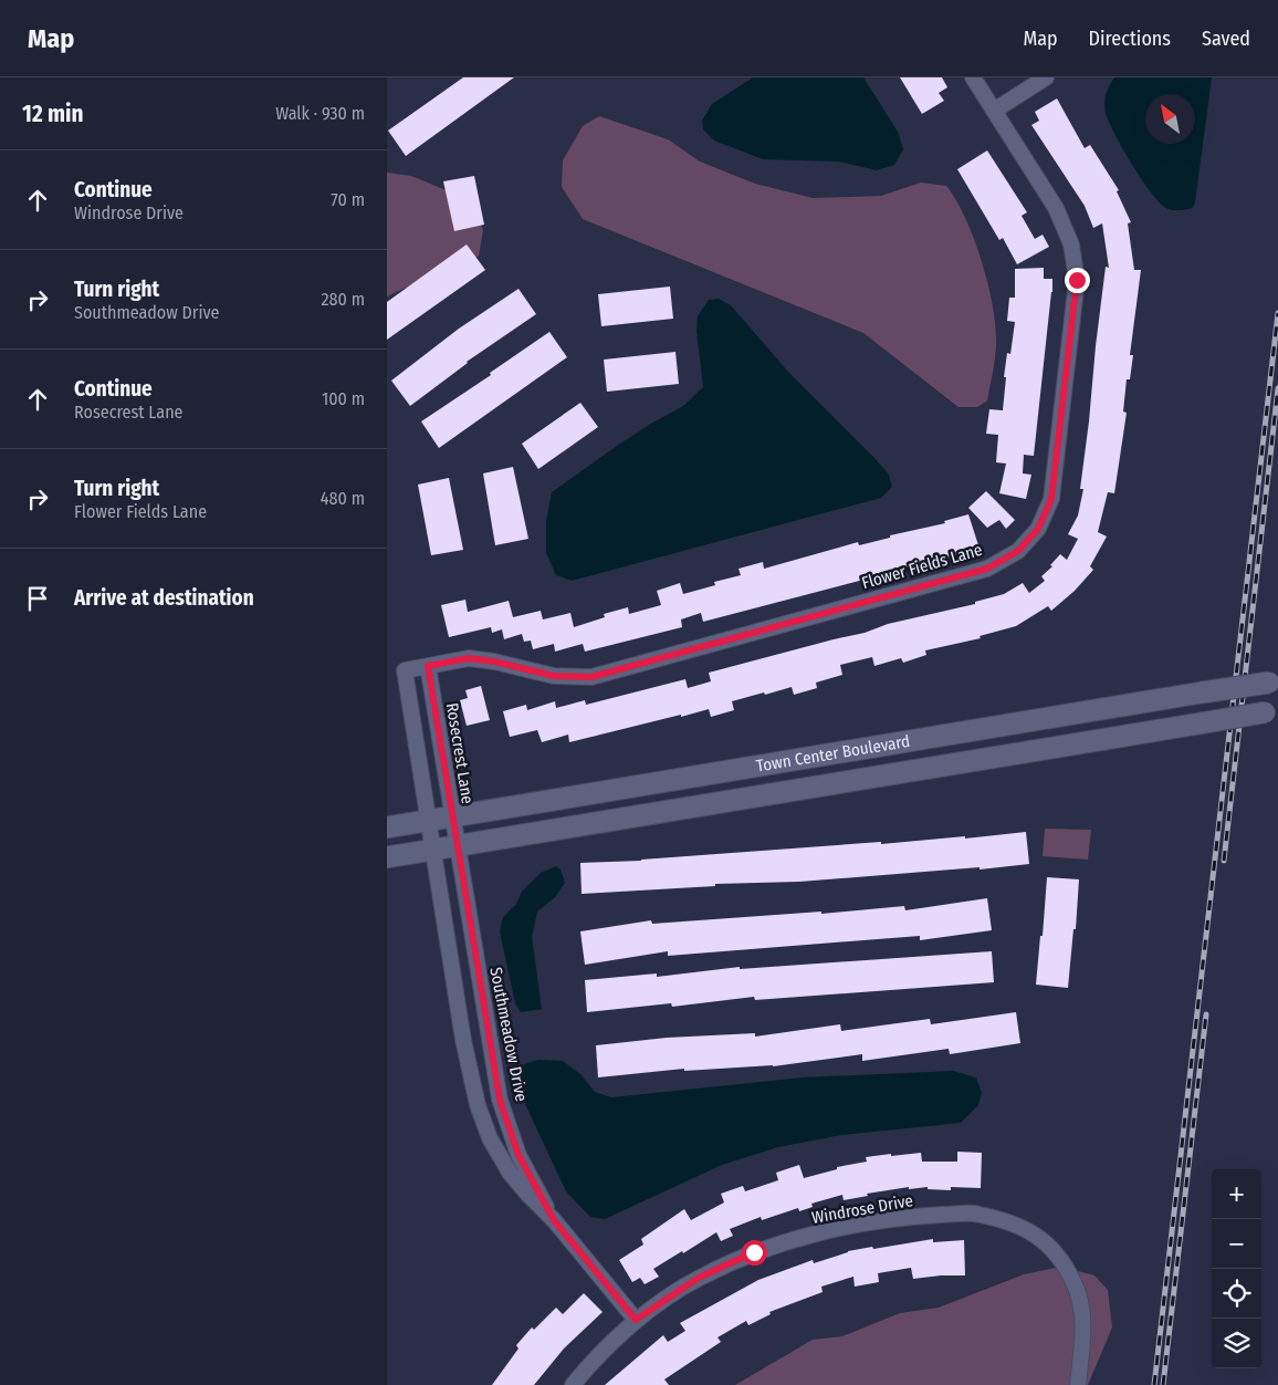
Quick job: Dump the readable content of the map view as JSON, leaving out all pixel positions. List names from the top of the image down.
{
  "streets": {
    "main road": ["Town Center Boulevard"],
    "street": [
      "Flower Fields Lane",
      "Rosecrest Lane",
      "Southmeadow Drive",
      "Windrose Drive"
    ]
  },
  "crossings": [
    ["Flower Fields Lane", "Rosecrest Lane"],
    ["Flower Fields Lane", "Town Center Boulevard"],
    ["Flower Fields Lane", "Southmeadow Drive"],
    ["Rosecrest Lane", "Town Center Boulevard"],
    ["Rosecrest Lane", "Southmeadow Drive"],
    ["Town Center Boulevard", "Southmeadow Drive"],
    ["Southmeadow Drive", "Windrose Drive"]
  ],
  "north": "top left",
  "page": {
    "header": "Map",
    "nav": ["Map", "Directions", "Saved"],
    "heading": ["12 min", "Walk · 930 m"],
    "list": [
      ["Continue", "Windrose Drive", "70 m"],
      ["Turn right", "Southmeadow Drive", "280 m"],
      ["Continue", "Rosecrest Lane", "100 m"],
      ["Turn right", "Flower Fields Lane", "480 m"],
      "Arrive at destination"
    ],
    "map_buttons": ["+", "−"]
  }
}
